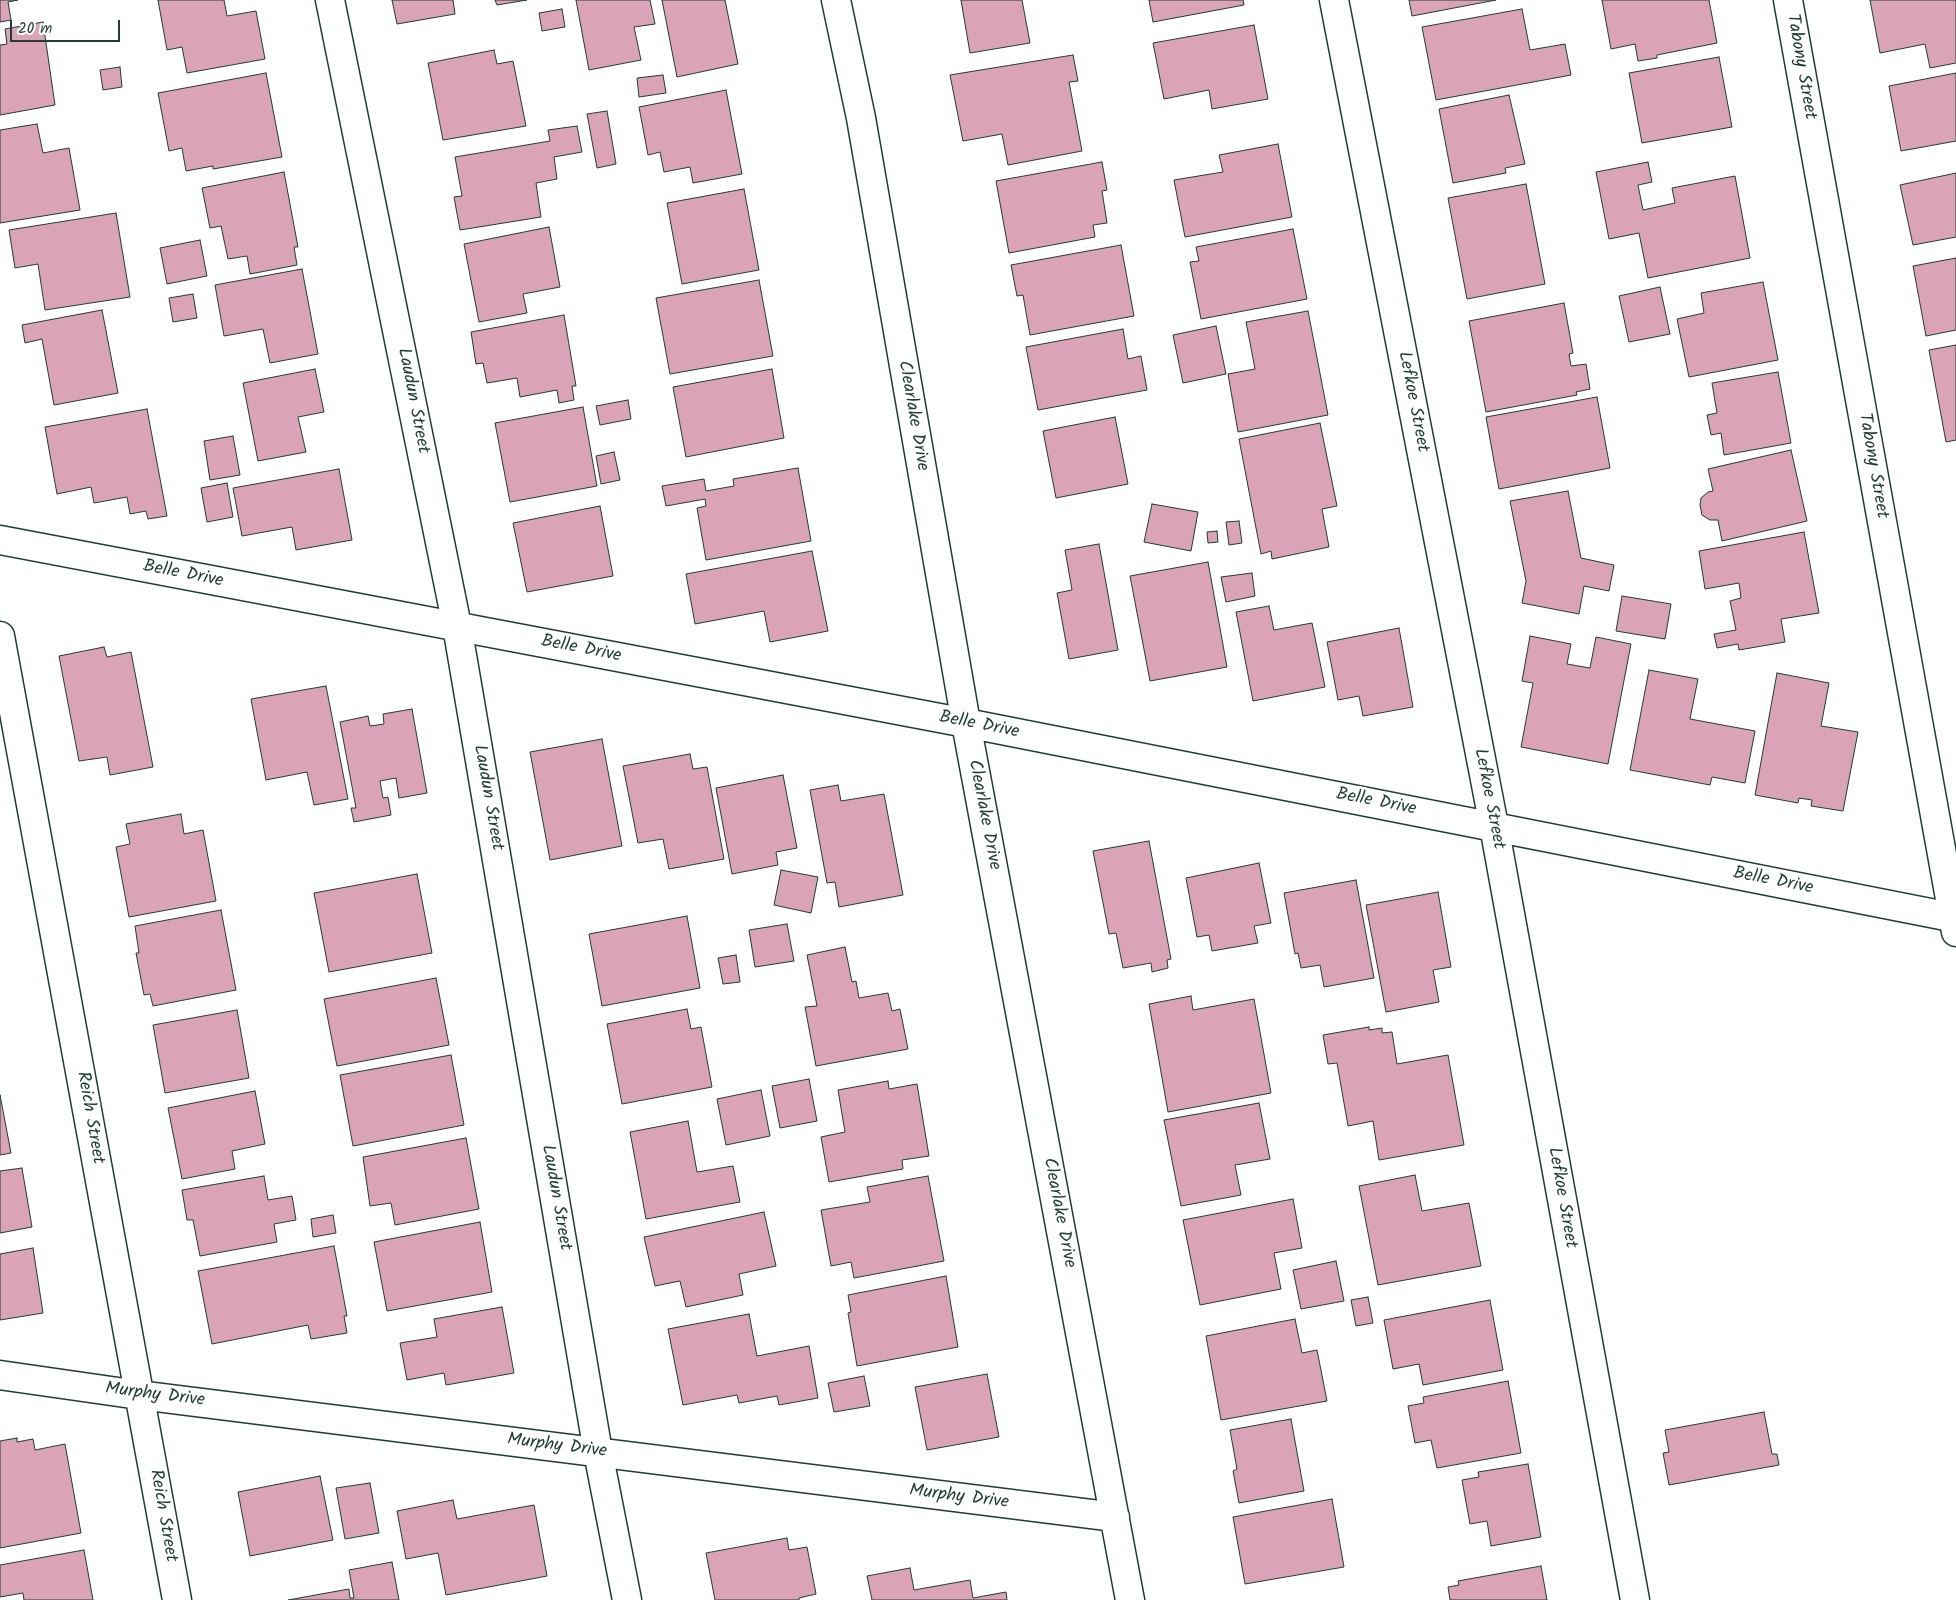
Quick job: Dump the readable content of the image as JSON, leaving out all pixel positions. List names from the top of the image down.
{
  "streets": {
    "street": [
      "Tabony Street",
      "Laudun Street",
      "Lefkoe Street",
      "Clearlake Drive",
      "Belle Drive",
      "Reich Street",
      "Murphy Drive"
    ]
  },
  "crossings": [
    ["Tabony Street", "Belle Drive"],
    ["Laudun Street", "Belle Drive"],
    ["Laudun Street", "Murphy Drive"],
    ["Lefkoe Street", "Belle Drive"],
    ["Clearlake Drive", "Belle Drive"],
    ["Clearlake Drive", "Murphy Drive"],
    ["Reich Street", "Murphy Drive"]
  ],
  "scale_bar": "20 m"
}
